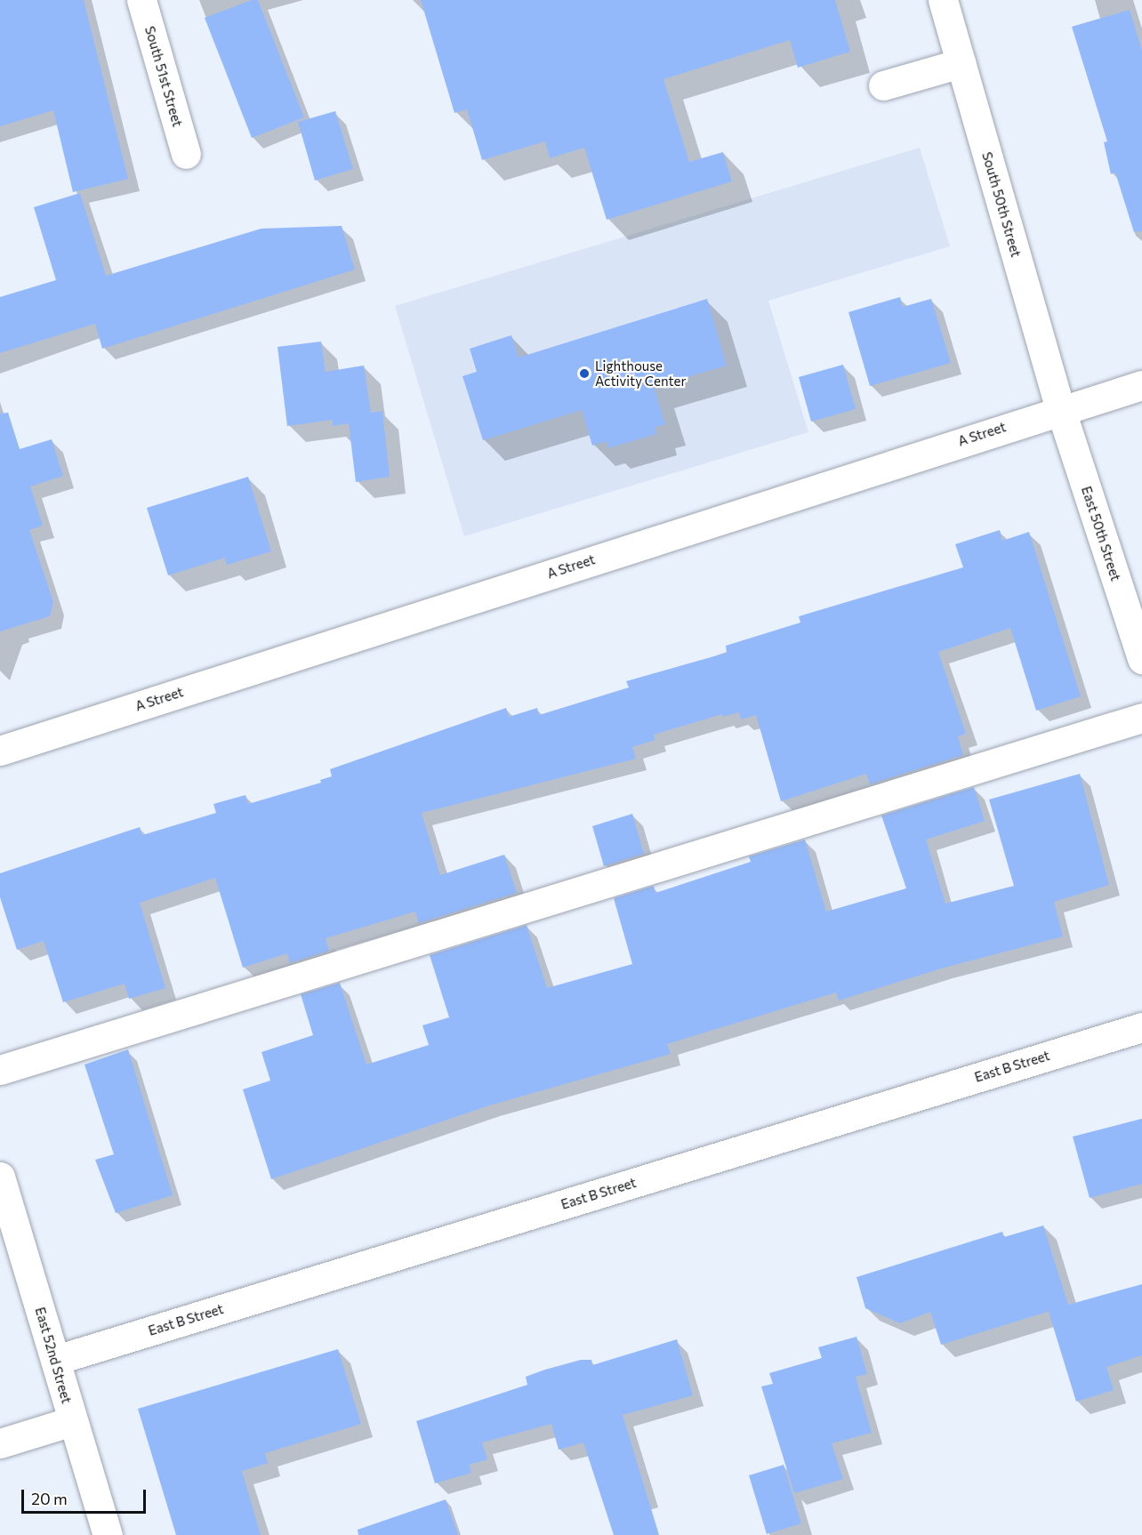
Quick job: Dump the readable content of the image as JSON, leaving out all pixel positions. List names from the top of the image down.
{
  "streets": {
    "street": [
      "South 51st Street",
      "South 50th Street",
      "A Street",
      "East 50th Street",
      "East B Street",
      "East 52nd Street"
    ]
  },
  "crossings": [
    ["South 50th Street", "A Street"],
    ["South 50th Street", "East 50th Street"],
    ["A Street", "East 50th Street"],
    ["East B Street", "East 52nd Street"]
  ],
  "places": ["Lighthouse Activity Center"],
  "scale_bar": "20 m"
}
